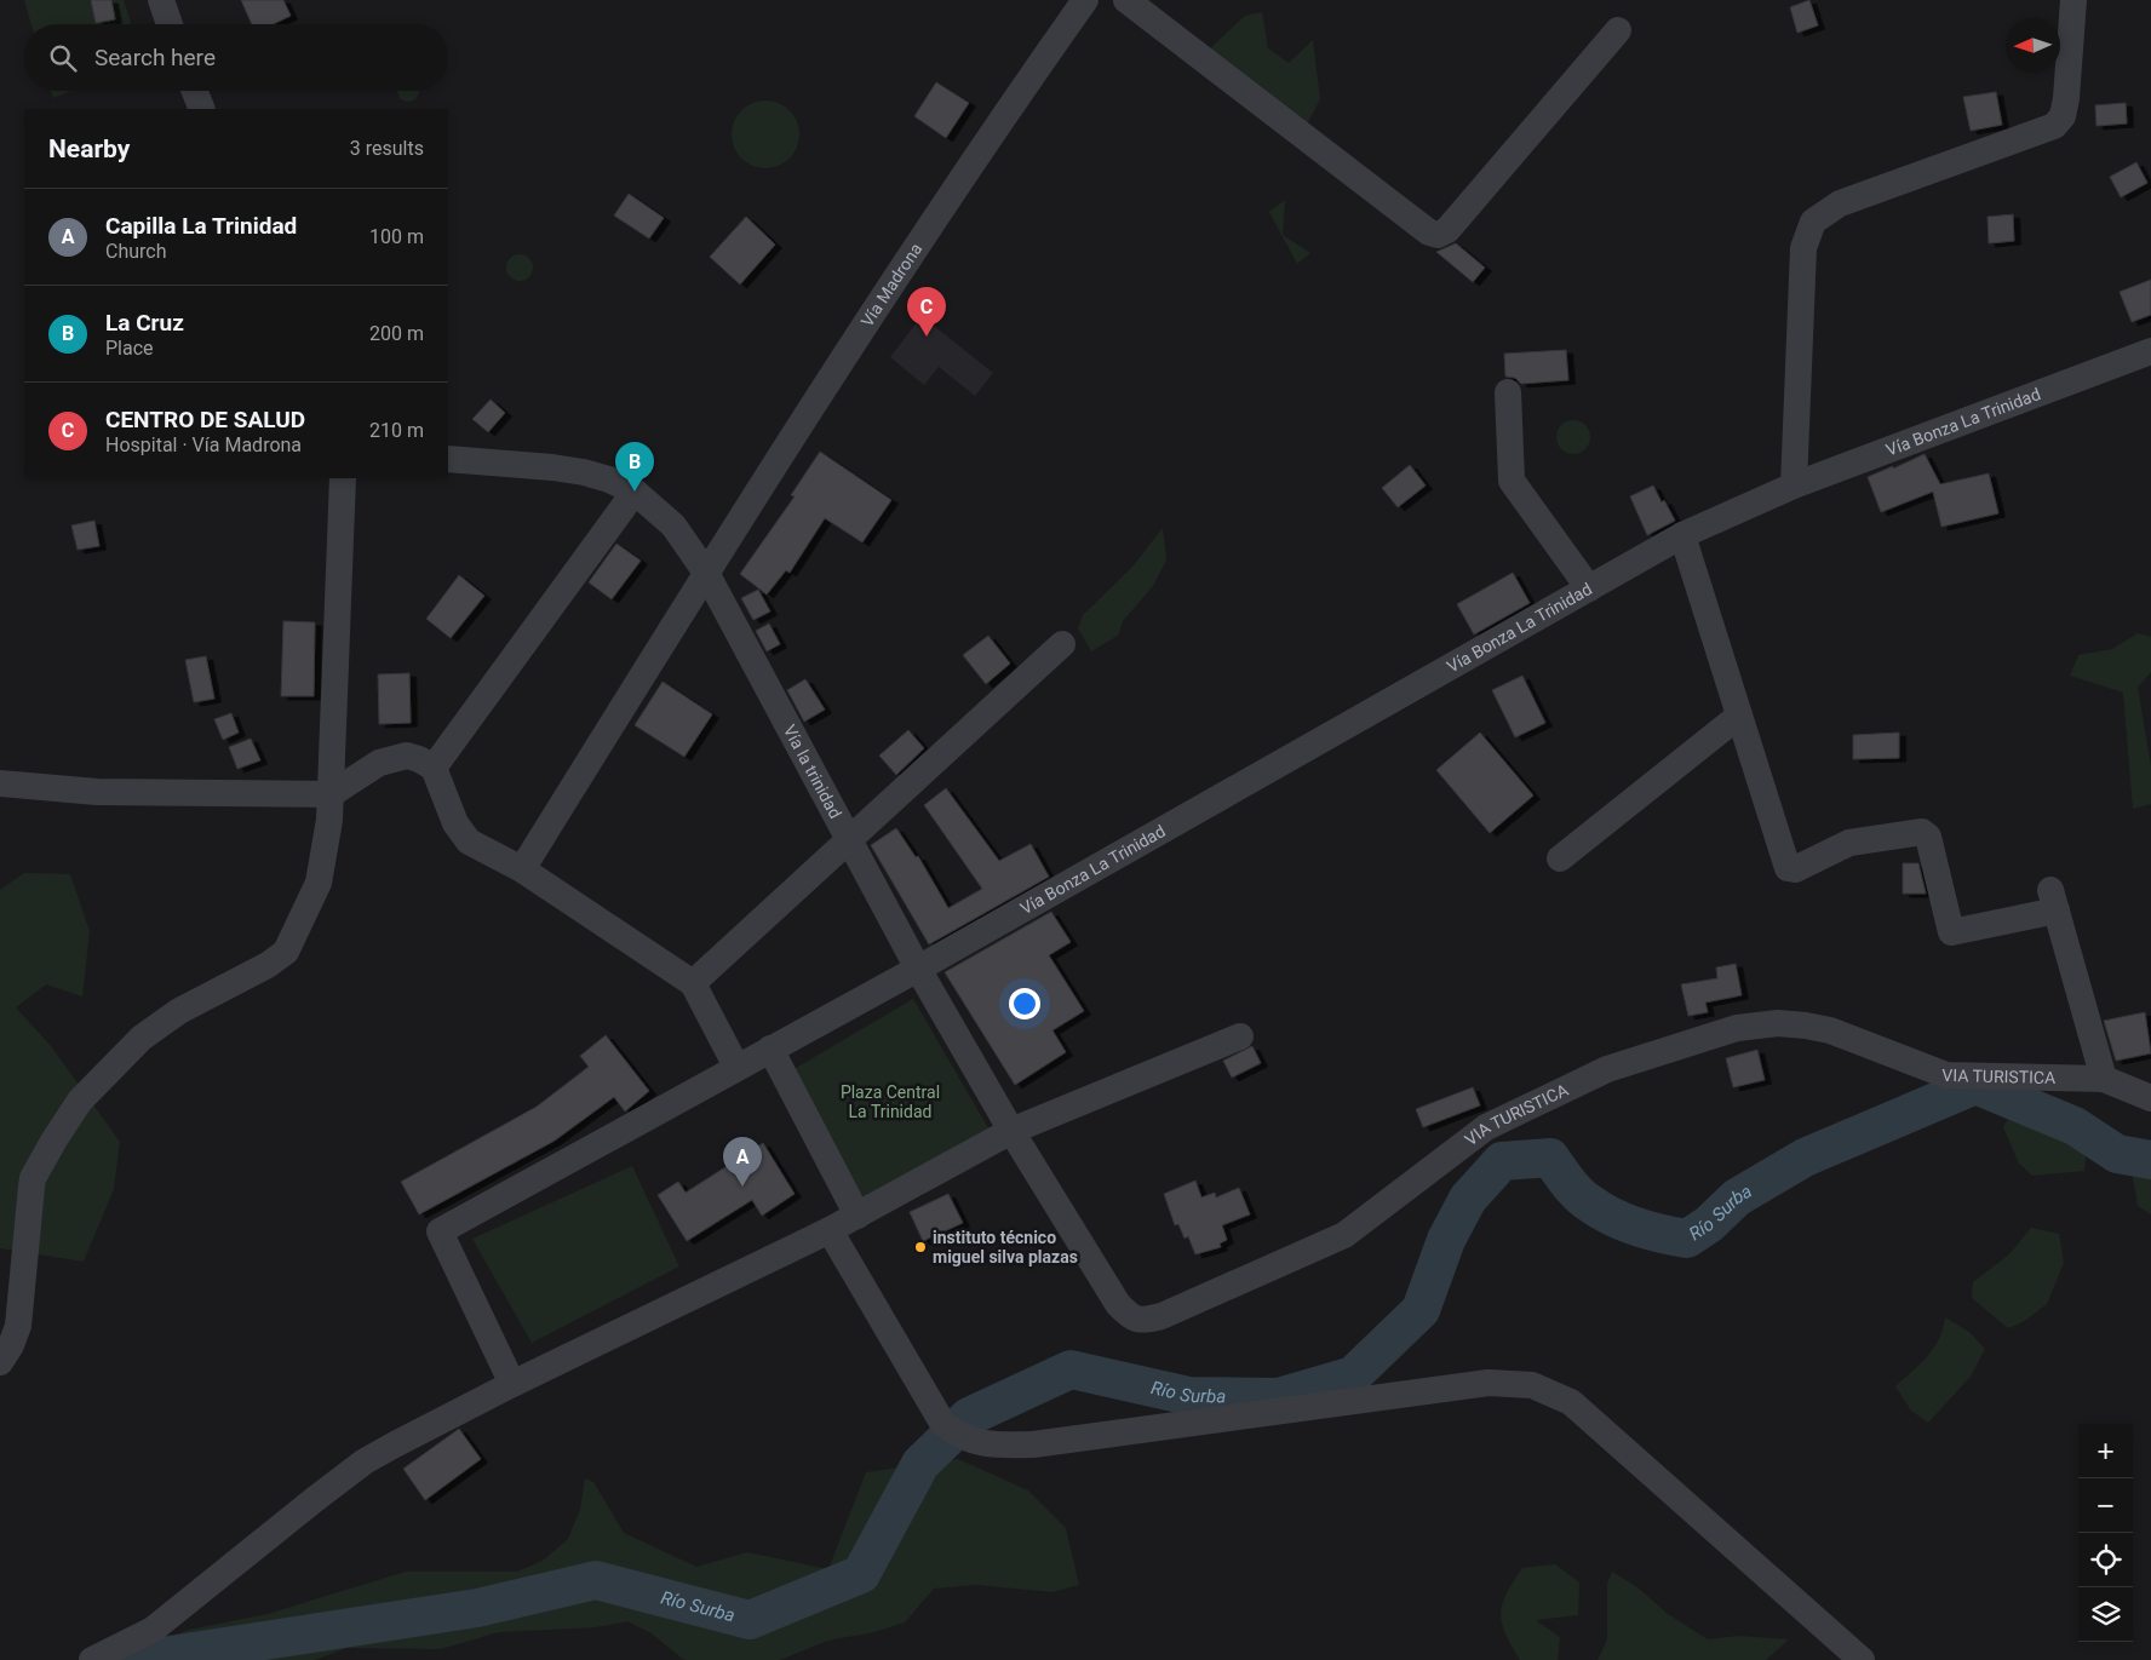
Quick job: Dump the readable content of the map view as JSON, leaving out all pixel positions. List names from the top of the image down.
{
  "streets": {
    "street": [
      "Vía Madrona",
      "Vía Bonza La Trinidad",
      "Vía la trinidad",
      "VIA TURISTICA"
    ]
  },
  "crossings": [
    ["Vía Madrona", "Vía la trinidad"],
    ["Vía Bonza La Trinidad", "Vía la trinidad"],
    ["Vía Bonza La Trinidad", "VIA TURISTICA"],
    ["Vía la trinidad", "VIA TURISTICA"]
  ],
  "water": ["Río Surba"],
  "parks": ["Plaza Central La Trinidad"],
  "places": ["instituto técnico miguel silva plazas"],
  "north": "left",
  "page": {
    "search": "Search here",
    "heading": ["Nearby", "3 results"],
    "list": [
      {
        "mark": "A",
        "name": "Capilla La Trinidad",
        "note": "Church",
        "value": "100 m"
      },
      {
        "mark": "B",
        "name": "La Cruz",
        "note": "Place",
        "value": "200 m"
      },
      {
        "mark": "C",
        "name": "CENTRO DE SALUD",
        "note": "Hospital · Vía Madrona",
        "value": "210 m"
      }
    ],
    "pins": ["C", "B", "A"],
    "map_buttons": ["+", "−"]
  }
}
